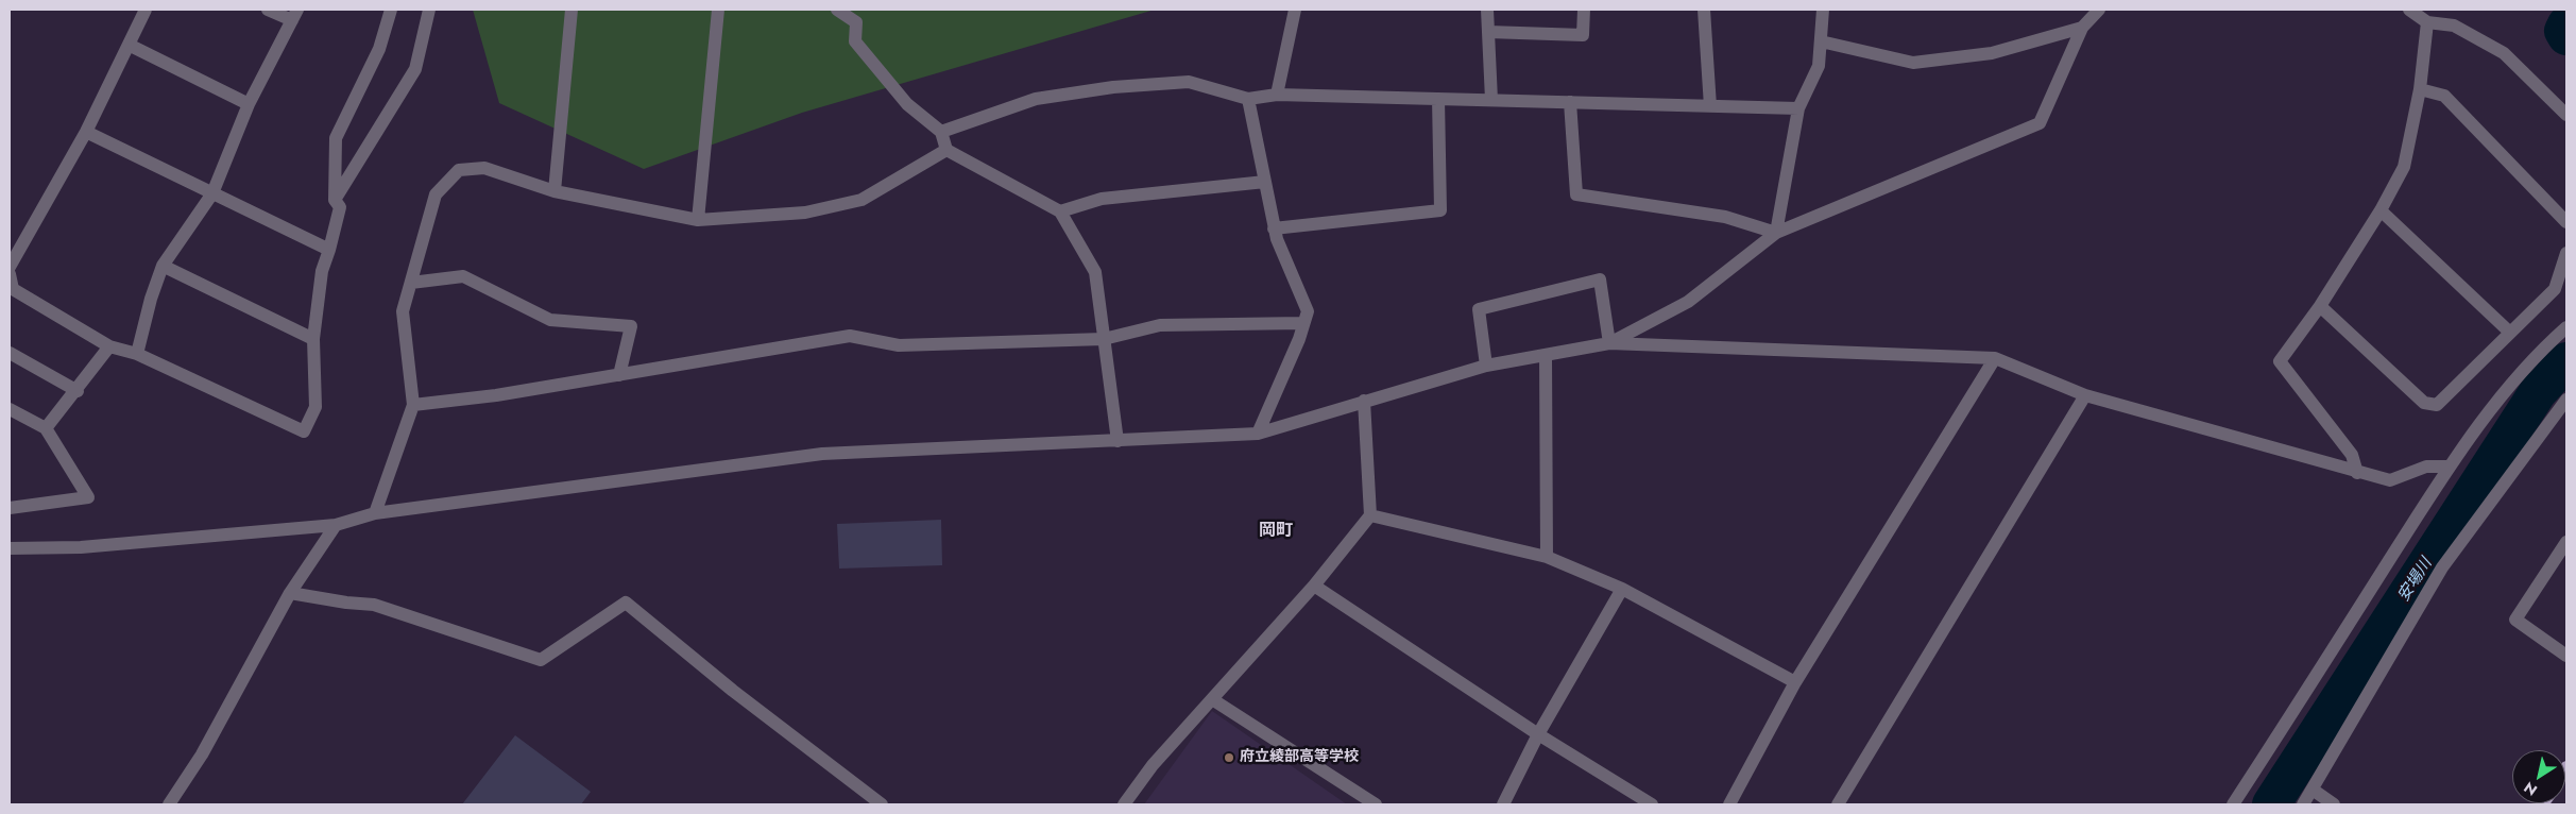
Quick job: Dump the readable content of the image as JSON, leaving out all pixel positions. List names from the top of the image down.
{
  "districts": ["岡町"],
  "water": ["安場川"],
  "places": ["府立綾部高等学校"],
  "north": "bottom left"
}
